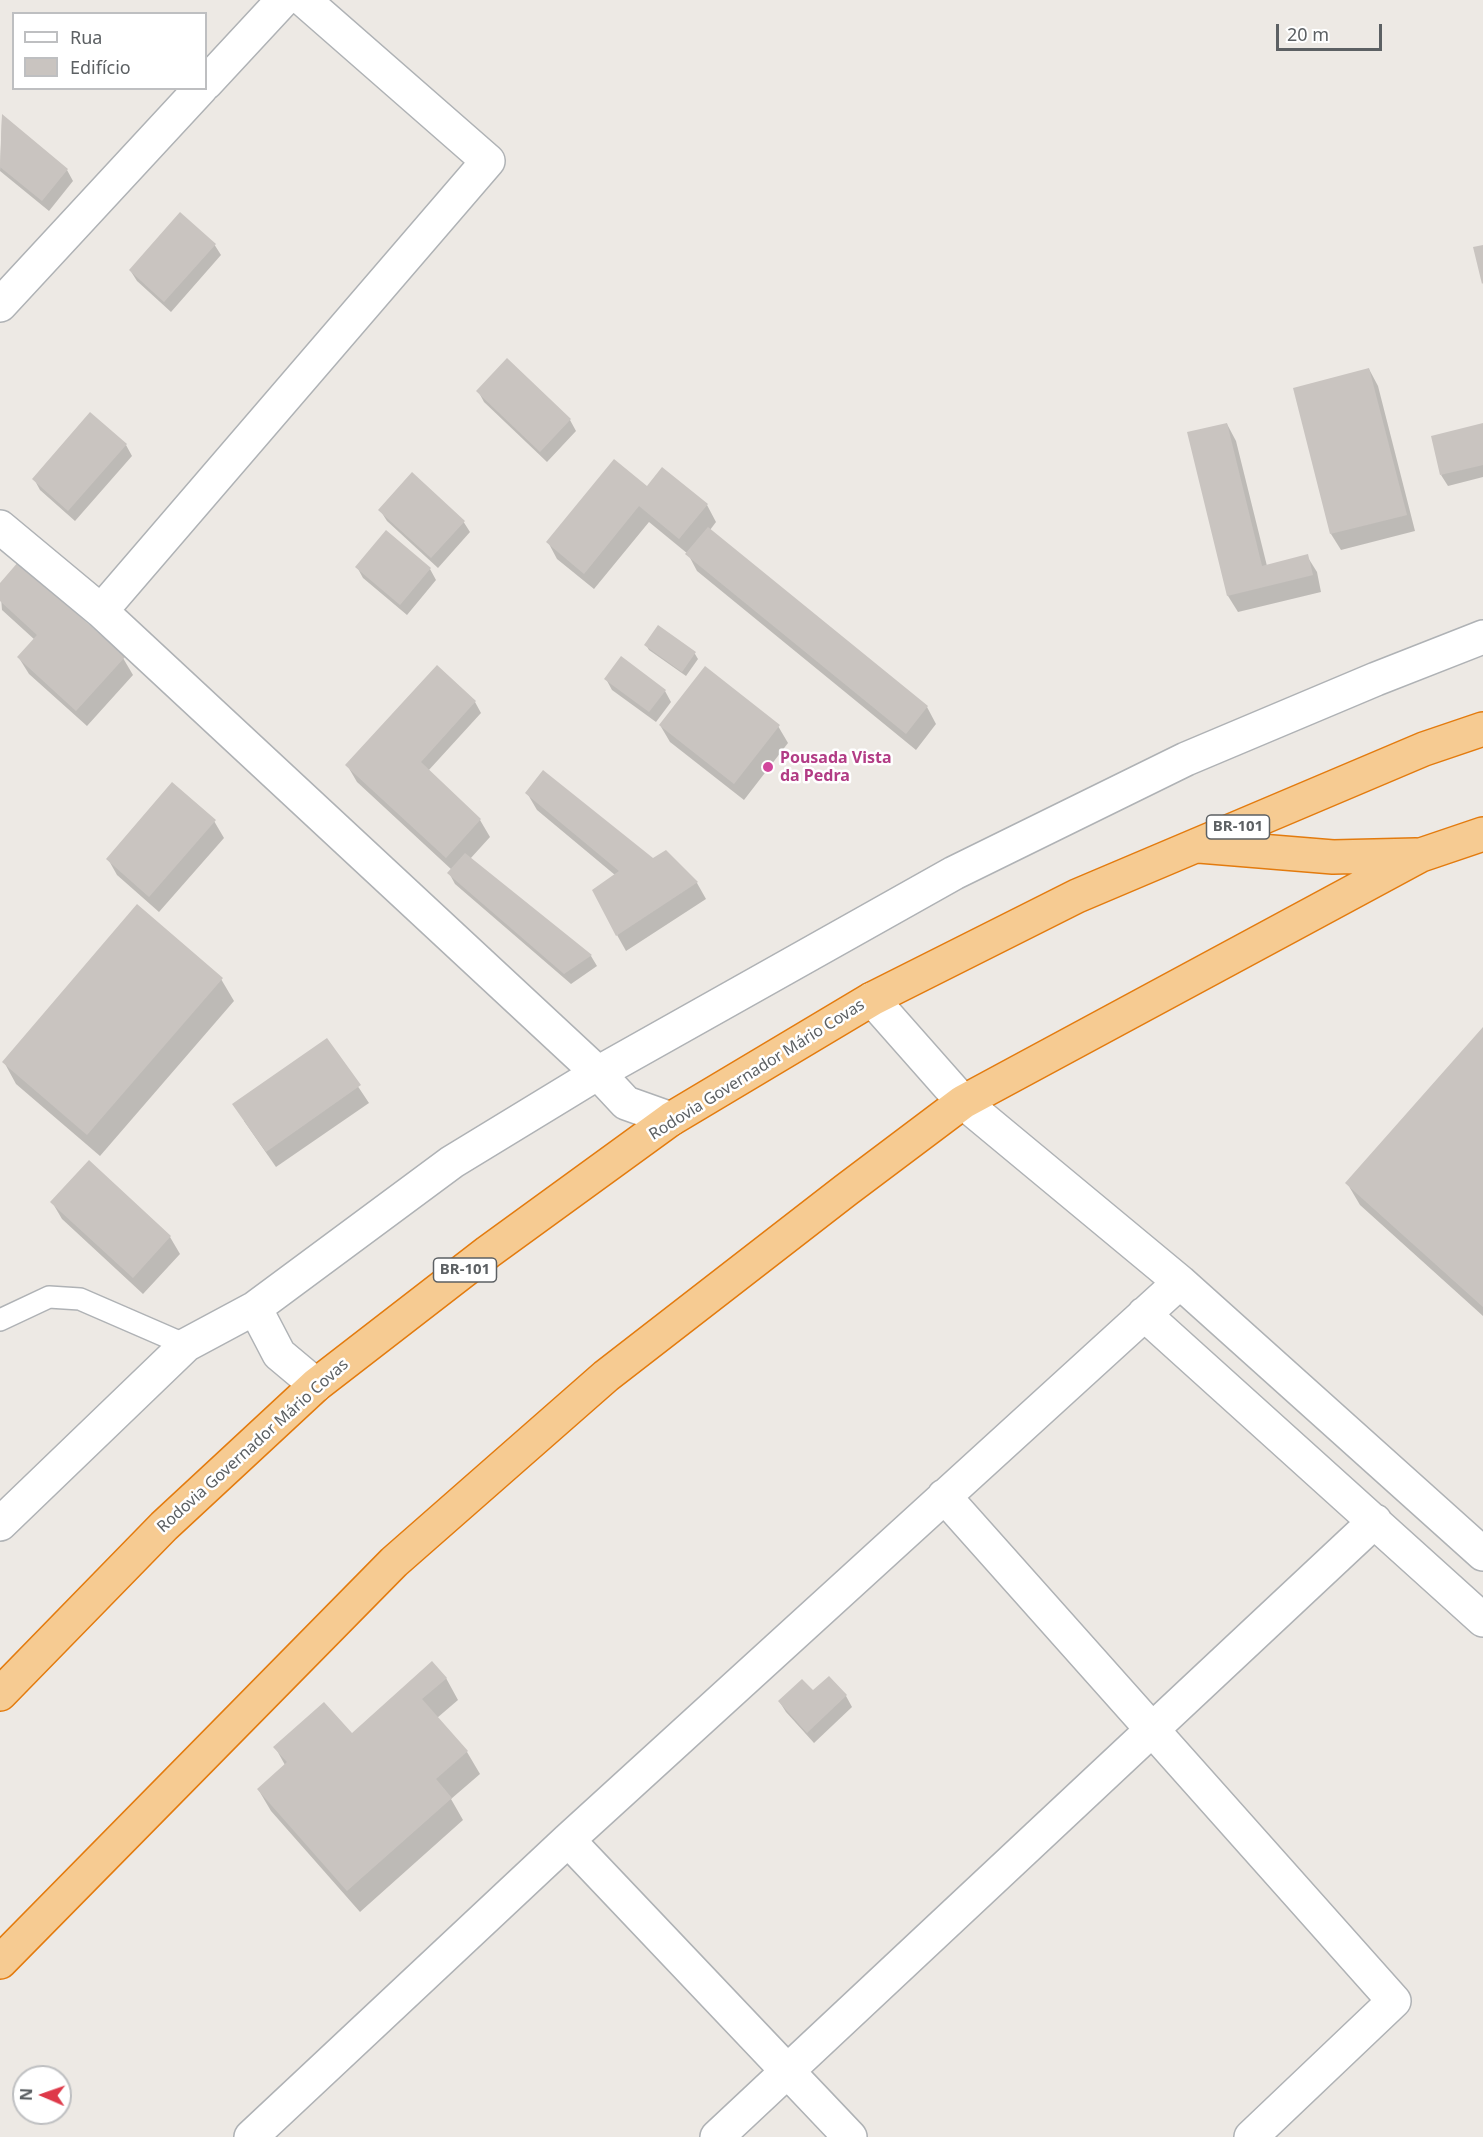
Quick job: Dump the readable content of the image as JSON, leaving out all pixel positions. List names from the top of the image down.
{
  "streets": {
    "highway": ["BR-101", "Rodovia Governador Mário Covas"]
  },
  "places": ["Pousada Vista da Pedra"],
  "legend": ["Rua", "Edifício"],
  "scale_bar": "20 m",
  "north": "left"
}
